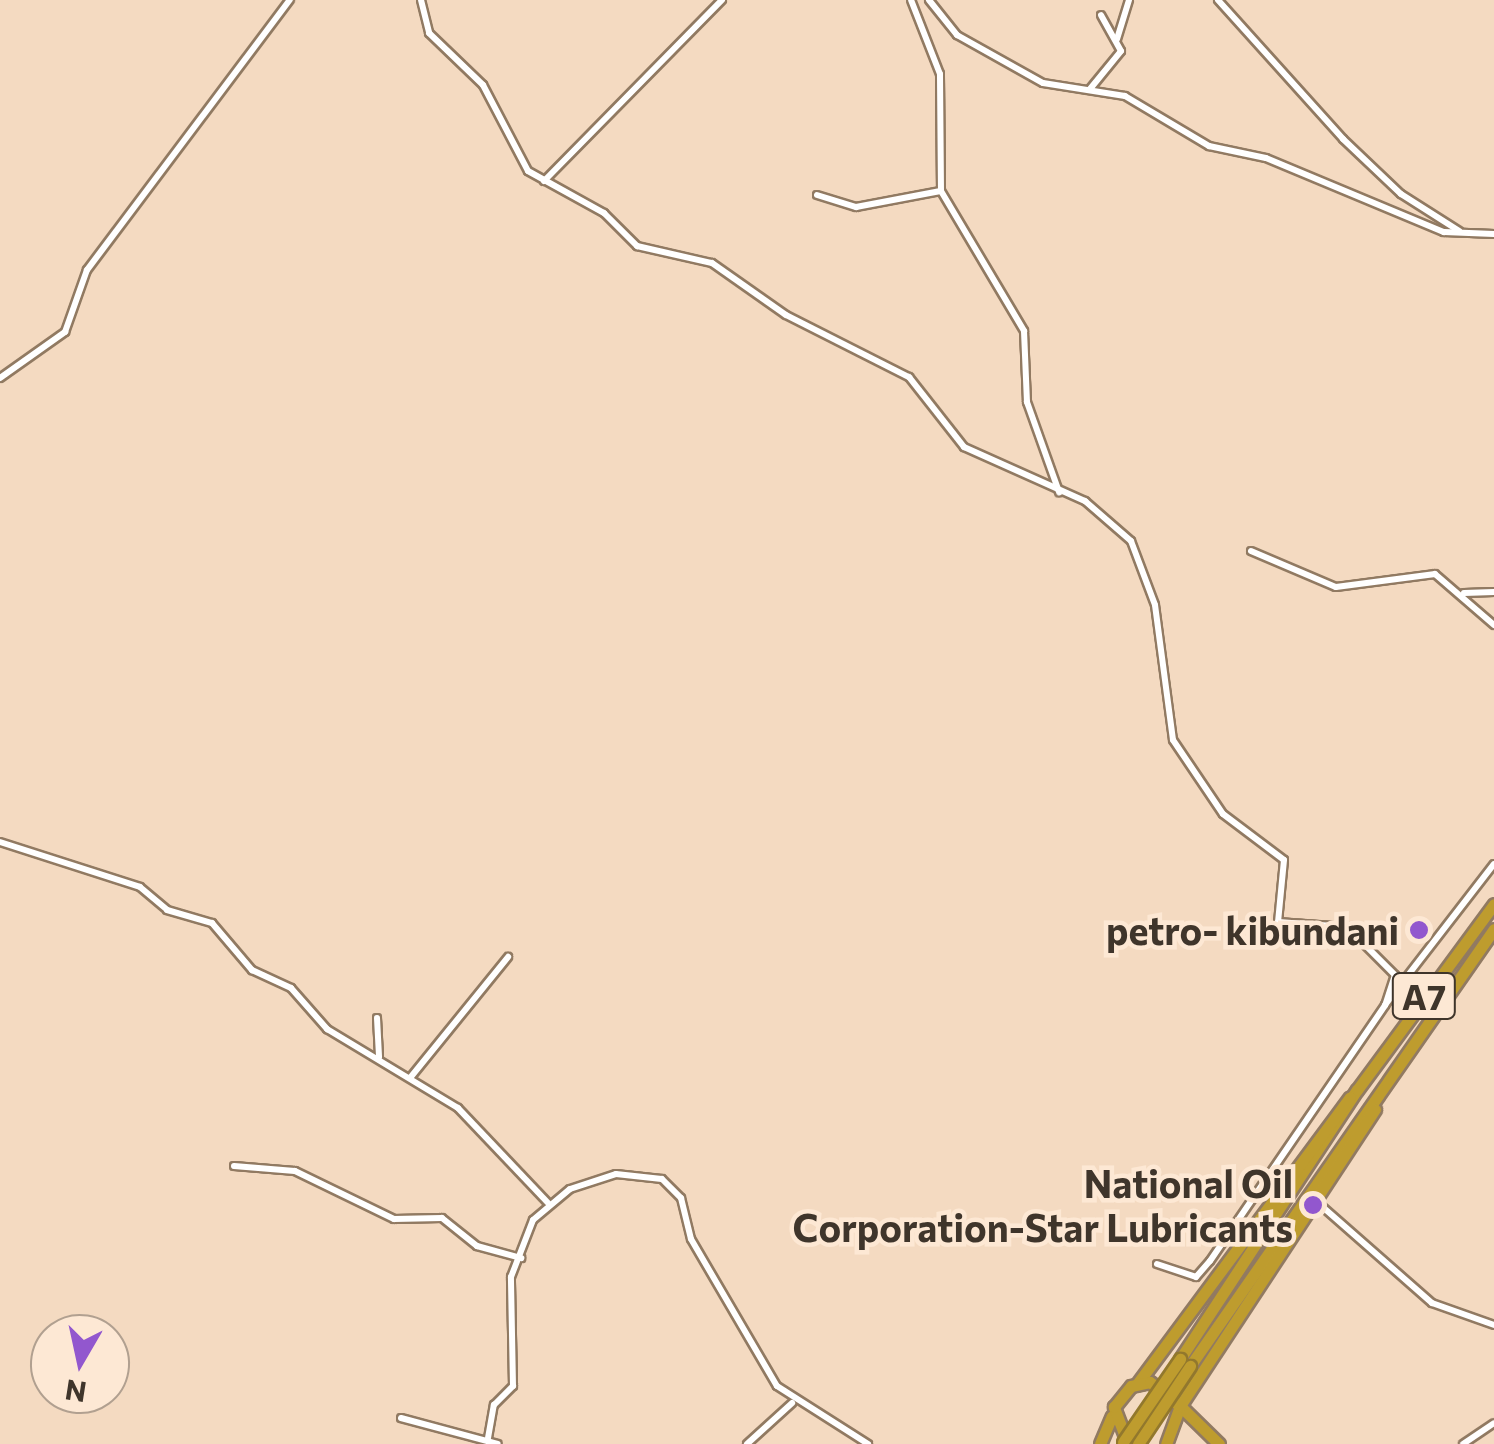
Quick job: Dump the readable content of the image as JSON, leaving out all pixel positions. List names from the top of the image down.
{
  "streets": {
    "highway": ["A7"]
  },
  "places": ["petro- kibundani", "National Oil Corporation-Star Lubricants"],
  "north": "bottom"
}
